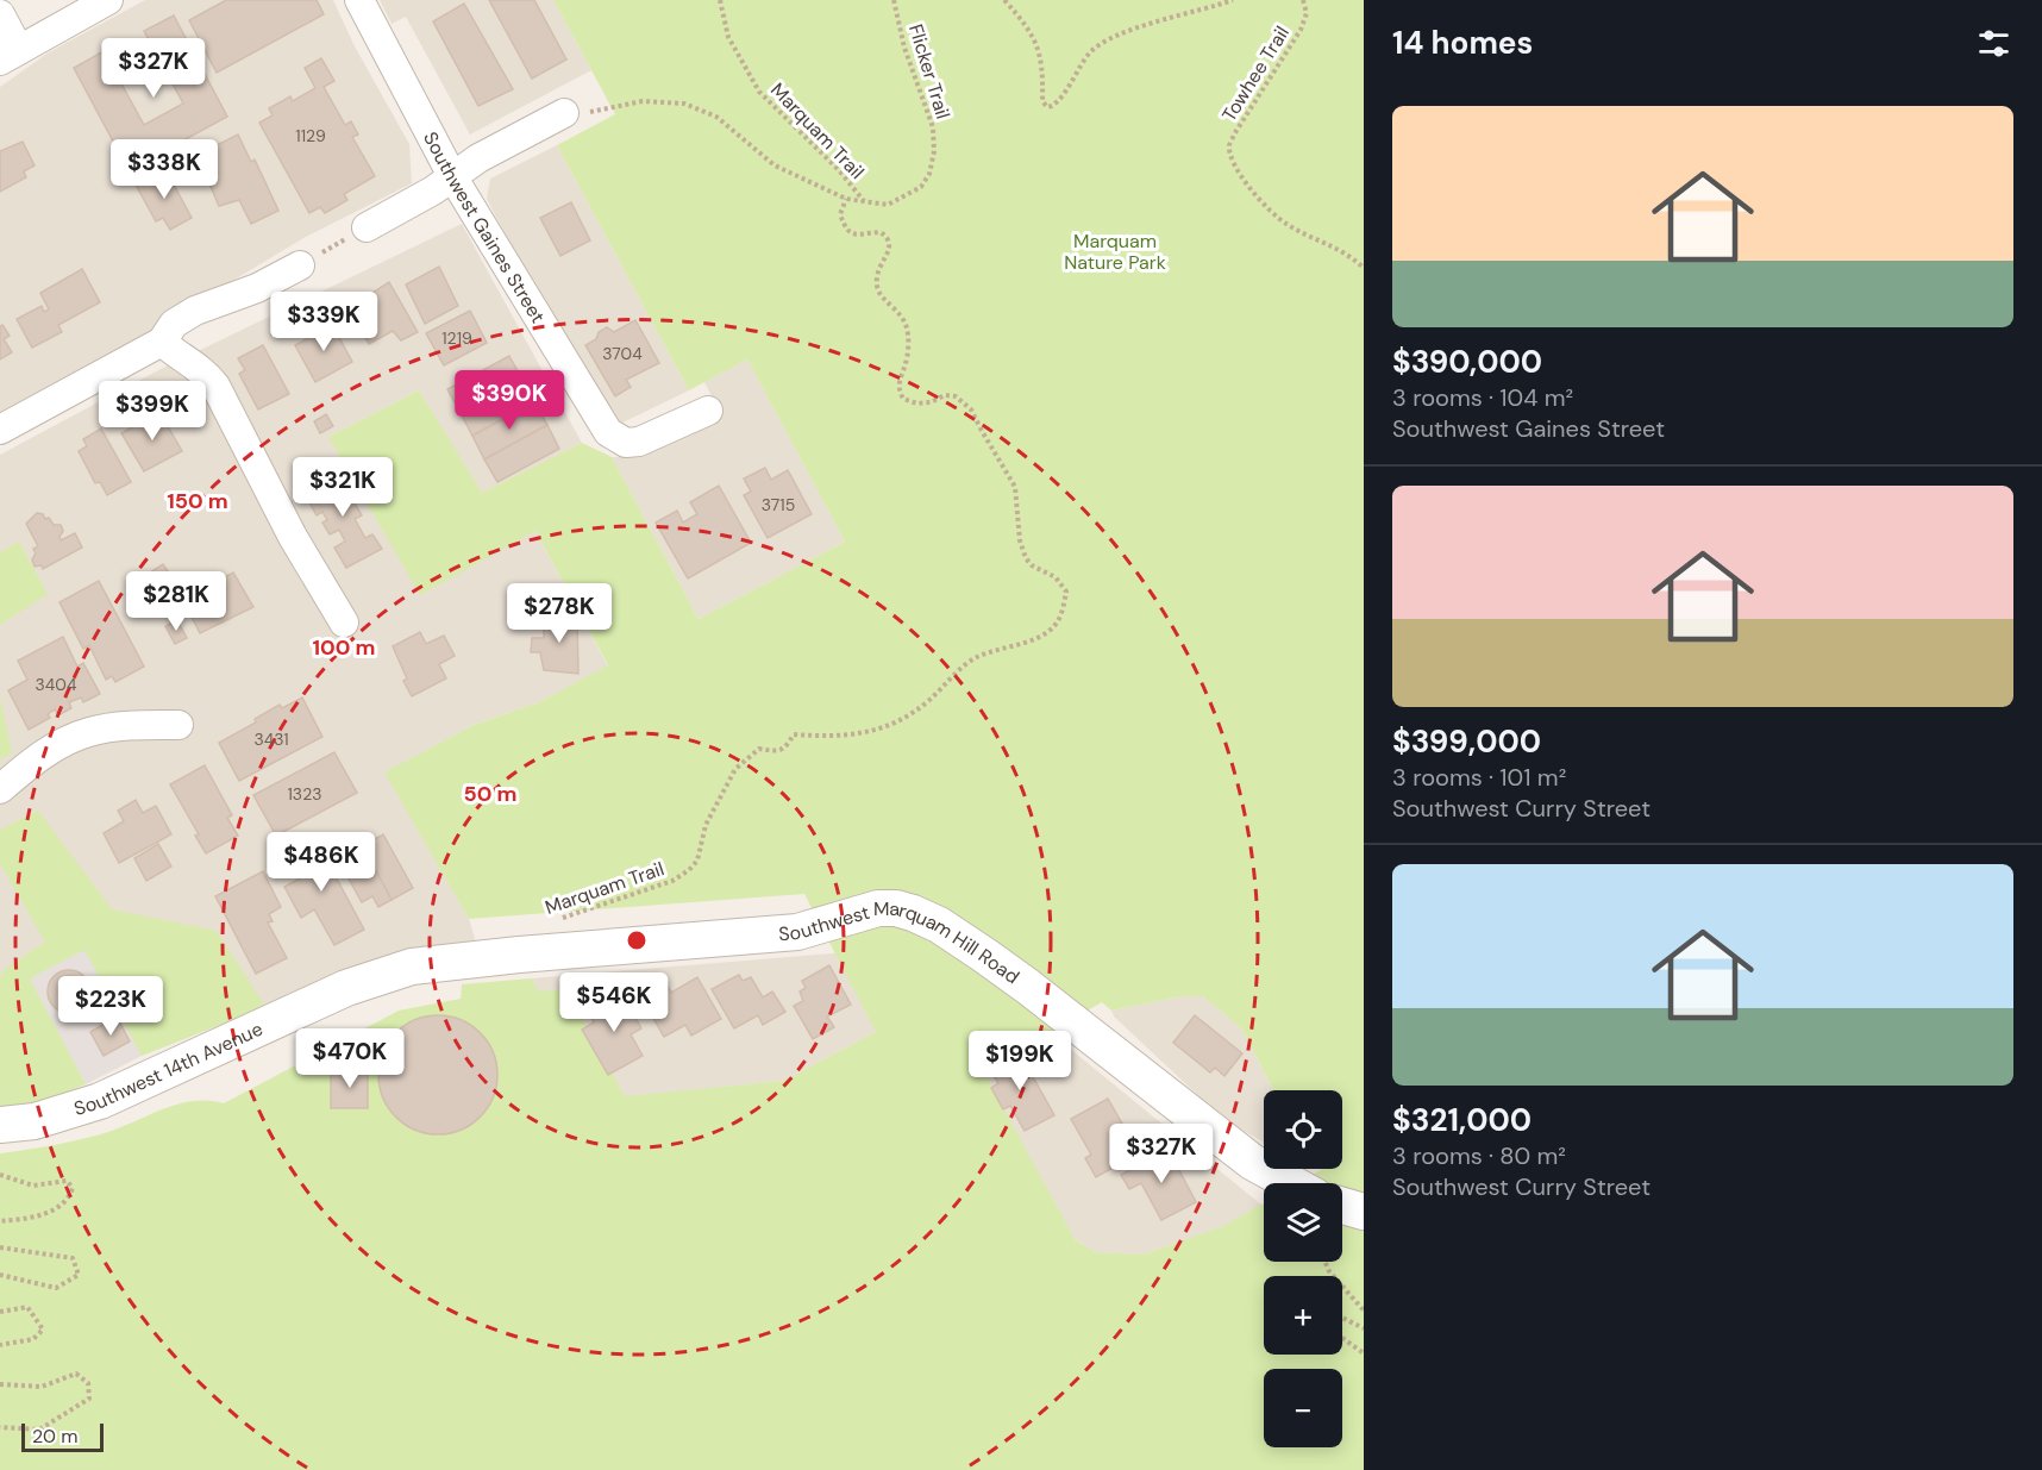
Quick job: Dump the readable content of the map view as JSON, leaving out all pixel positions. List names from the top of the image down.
{
  "streets": {
    "street": ["Southwest Gaines Street", "Southwest Marquam Hill Road", "Southwest 14th Avenue"],
    "path": ["Flicker Trail", "Towhee Trail", "Marquam Trail"]
  },
  "crossings": [
    ["Flicker Trail", "Marquam Trail"],
    ["Southwest Marquam Hill Road", "Southwest 14th Avenue"]
  ],
  "parks": ["Marquam Nature Park"],
  "house_numbers": [
    "1129",
    "1219",
    "3704",
    "3715",
    "3404",
    "3431",
    "1323"
  ],
  "scale_bar": "20 m",
  "page": {
    "heading": "14 homes",
    "price": [
      "$327K",
      "$338K",
      "$339K",
      "$390K",
      "$399K",
      "$321K",
      "$281K",
      "$278K",
      "$486K",
      "$546K",
      "$223K",
      "$470K",
      "$199K",
      "$327K"
    ],
    "list": [
      {
        "name": "$390,000",
        "note": "3 rooms · 104 m² · Southwest Gaines Street"
      },
      {
        "name": "$399,000",
        "note": "3 rooms · 101 m² · Southwest Curry Street"
      },
      {
        "name": "$321,000",
        "note": "3 rooms · 80 m² · Southwest Curry Street"
      }
    ],
    "map_buttons": ["+", "−"],
    "scale": "20 m"
  },
  "rings": ["150 m", "100 m", "50 m"]
}
